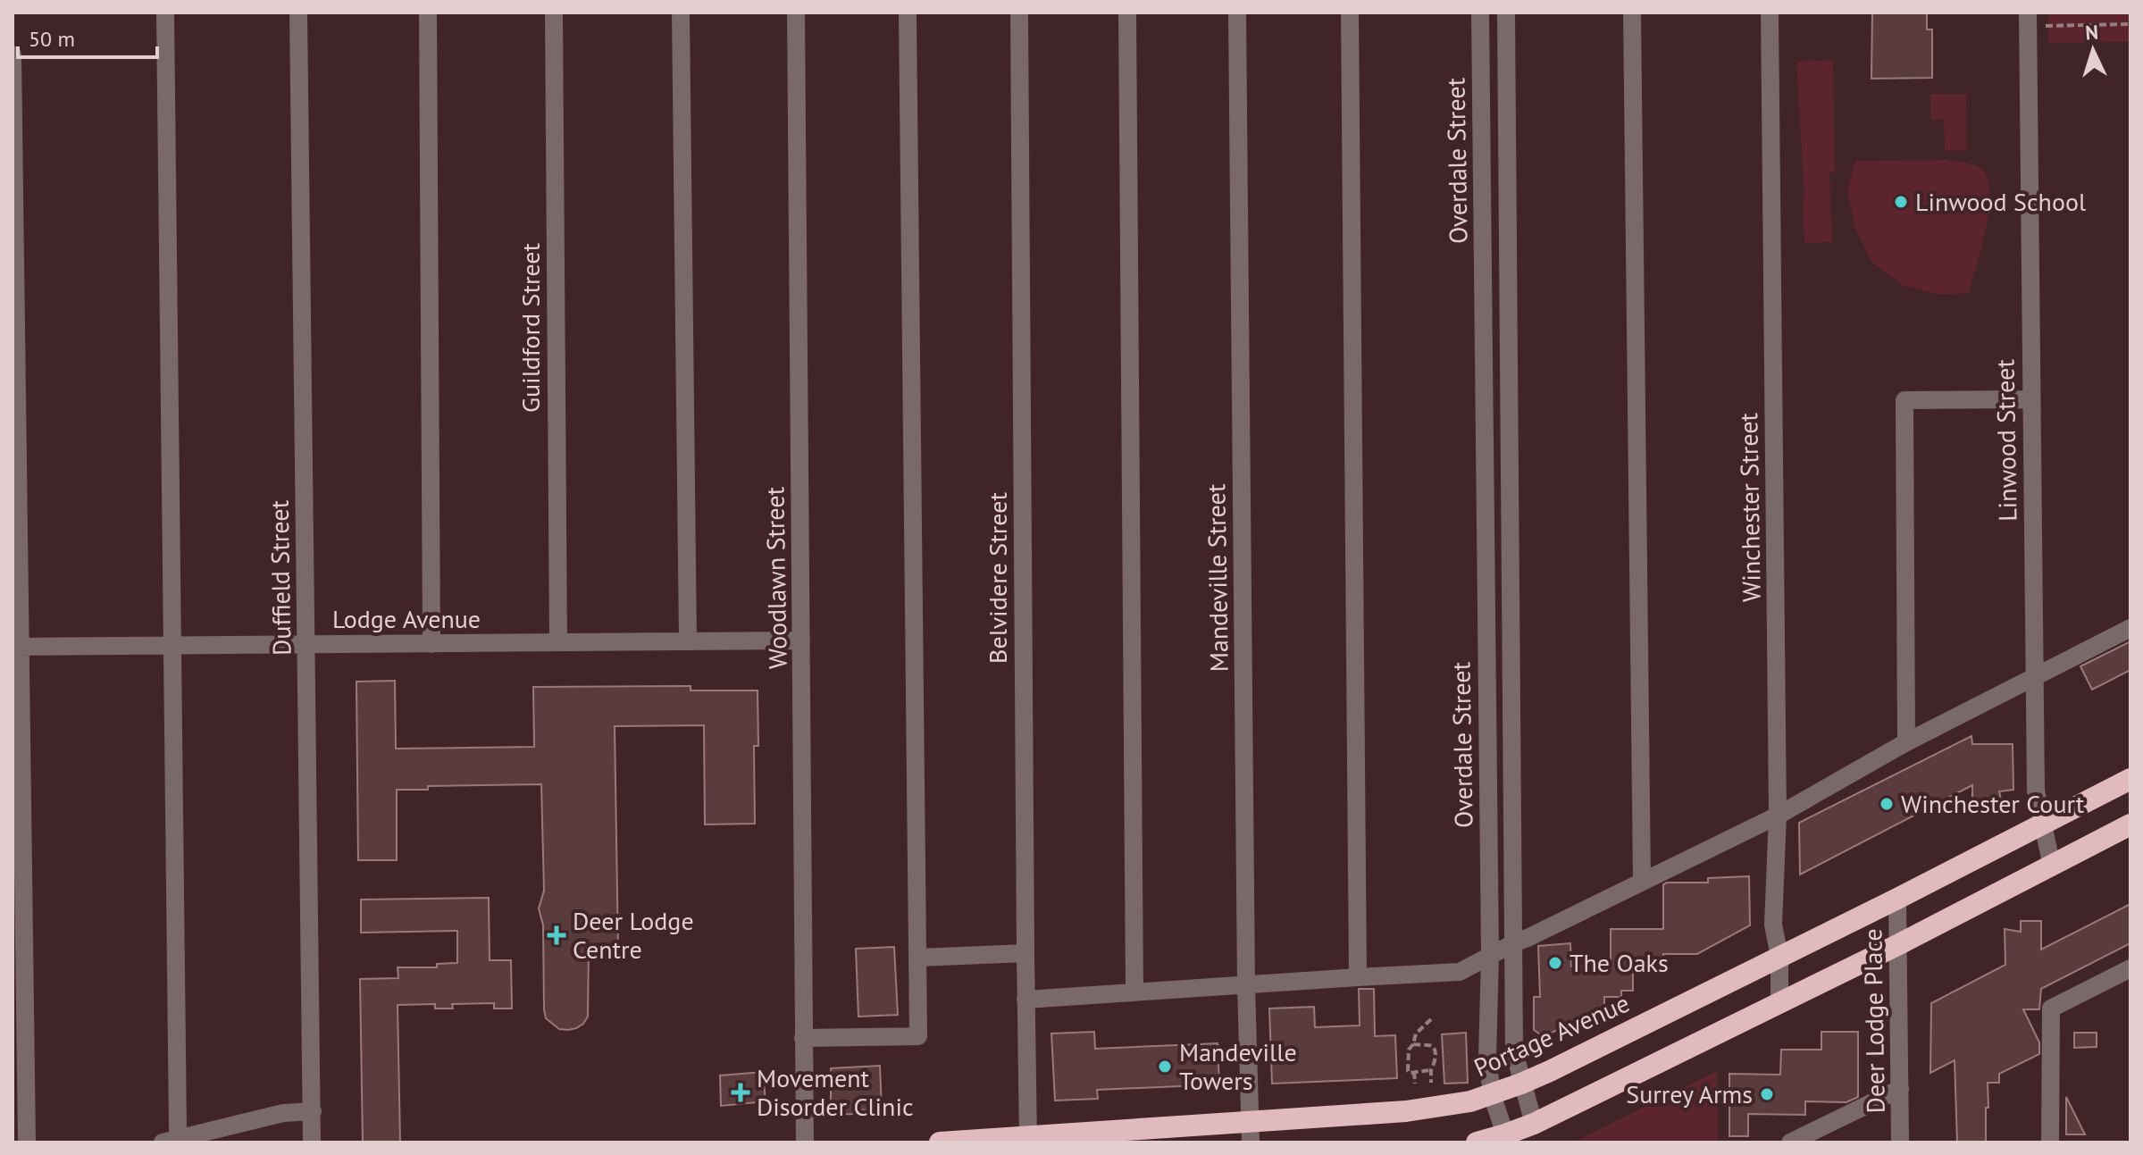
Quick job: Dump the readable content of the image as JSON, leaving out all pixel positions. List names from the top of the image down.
{
  "streets": {
    "highway": ["Portage Avenue"],
    "street": [
      "Overdale Street",
      "Guildford Street",
      "Linwood Street",
      "Winchester Street",
      "Duffield Street",
      "Woodlawn Street",
      "Belvidere Street",
      "Mandeville Street",
      "Lodge Avenue",
      "Deer Lodge Place"
    ]
  },
  "crossings": [
    ["Overdale Street", "Portage Avenue"],
    ["Guildford Street", "Lodge Avenue"],
    ["Linwood Street", "Portage Avenue"],
    ["Winchester Street", "Portage Avenue"],
    ["Duffield Street", "Lodge Avenue"],
    ["Woodlawn Street", "Lodge Avenue"],
    ["Belvidere Street", "Portage Avenue"],
    ["Mandeville Street", "Portage Avenue"],
    ["Deer Lodge Place", "Portage Avenue"]
  ],
  "places": {
    "other": [
      "Linwood School",
      "Winchester Court",
      "The Oaks",
      "Mandeville Towers",
      "Surrey Arms"
    ],
    "health": ["Deer Lodge Centre", "Movement Disorder Clinic"]
  },
  "scale_bar": "50 m",
  "north": "top"
}
